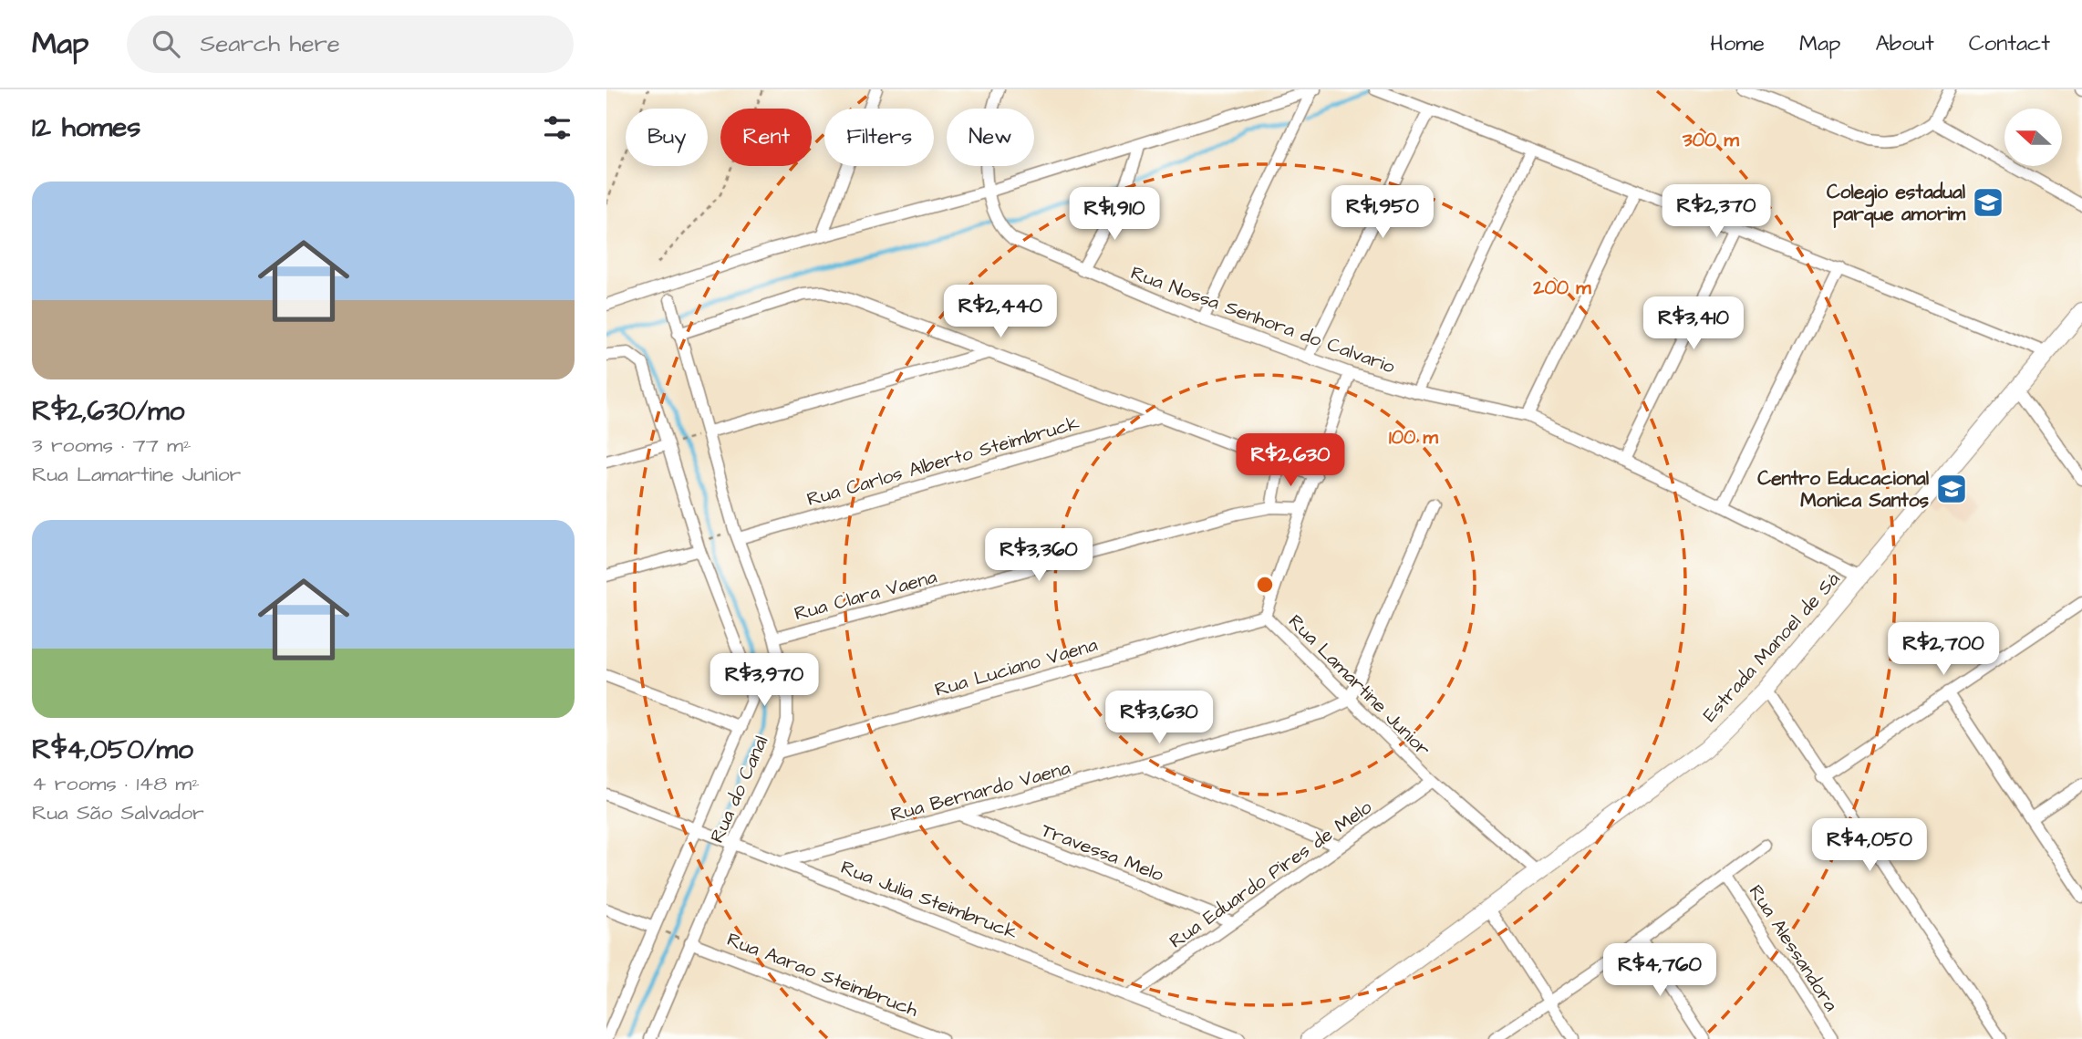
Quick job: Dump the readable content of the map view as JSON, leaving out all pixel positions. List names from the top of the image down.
{
  "streets": {
    "main road": ["Estrada Manoel de Sá"],
    "street": [
      "Rua Nossa Senhora do Calvario",
      "Rua Carlos Alberto Steimbruck",
      "Rua Clara Vaena",
      "Rua Luciano Vaena",
      "Rua Lamartine Junior",
      "Rua do Canal",
      "Rua Bernardo Vaena",
      "Travessa Melo",
      "Rua Eduardo Pires de Melo",
      "Rua Julia Steimbruck",
      "Rua Alessandora",
      "Rua Aarao Steimbruch"
    ]
  },
  "crossings": [
    ["Rua Nossa Senhora do Calvario", "Estrada Manoel de Sá"],
    ["Rua Nossa Senhora do Calvario", "Rua Lamartine Junior"],
    ["Rua Carlos Alberto Steimbruck", "Rua do Canal"],
    ["Rua Clara Vaena", "Rua Lamartine Junior"],
    ["Rua Clara Vaena", "Rua do Canal"],
    ["Estrada Manoel de Sá", "Rua Lamartine Junior"],
    ["Rua Luciano Vaena", "Rua Lamartine Junior"],
    ["Rua Luciano Vaena", "Rua do Canal"],
    ["Rua Lamartine Junior", "Rua Bernardo Vaena"],
    ["Rua Lamartine Junior", "Rua Eduardo Pires de Melo"],
    ["Rua do Canal", "Rua Julia Steimbruck"],
    ["Rua do Canal", "Rua Aarao Steimbruch"],
    ["Rua Bernardo Vaena", "Travessa Melo"],
    ["Rua Bernardo Vaena", "Rua Julia Steimbruck"],
    ["Travessa Melo", "Rua Eduardo Pires de Melo"],
    ["Rua Eduardo Pires de Melo", "Rua Julia Steimbruck"]
  ],
  "places": {
    "school or university": ["Colegio estadual parque amorim", "Centro Educacional Monica Santos"]
  },
  "north": "left",
  "page": {
    "header": "Map",
    "search": "Search here",
    "nav": [
      "Home",
      "Map",
      "About",
      "Contact"
    ],
    "heading": "12 homes",
    "chip": [
      "Buy",
      "Rent",
      "Filters",
      "New"
    ],
    "list": [
      {
        "name": "R$2,630/mo",
        "note": "3 rooms · 77 m² · Rua Lamartine Junior"
      },
      {
        "name": "R$4,050/mo",
        "note": "4 rooms · 148 m² · Rua São Salvador"
      }
    ],
    "price": [
      "R$2,370",
      "R$1,950",
      "R$1,910",
      "R$2,440",
      "R$3,410",
      "R$2,630",
      "R$3,360",
      "R$2,700",
      "R$3,970",
      "R$3,630",
      "R$4,050",
      "R$4,760"
    ]
  },
  "rings": ["300 m", "200 m", "100 m"]
}
